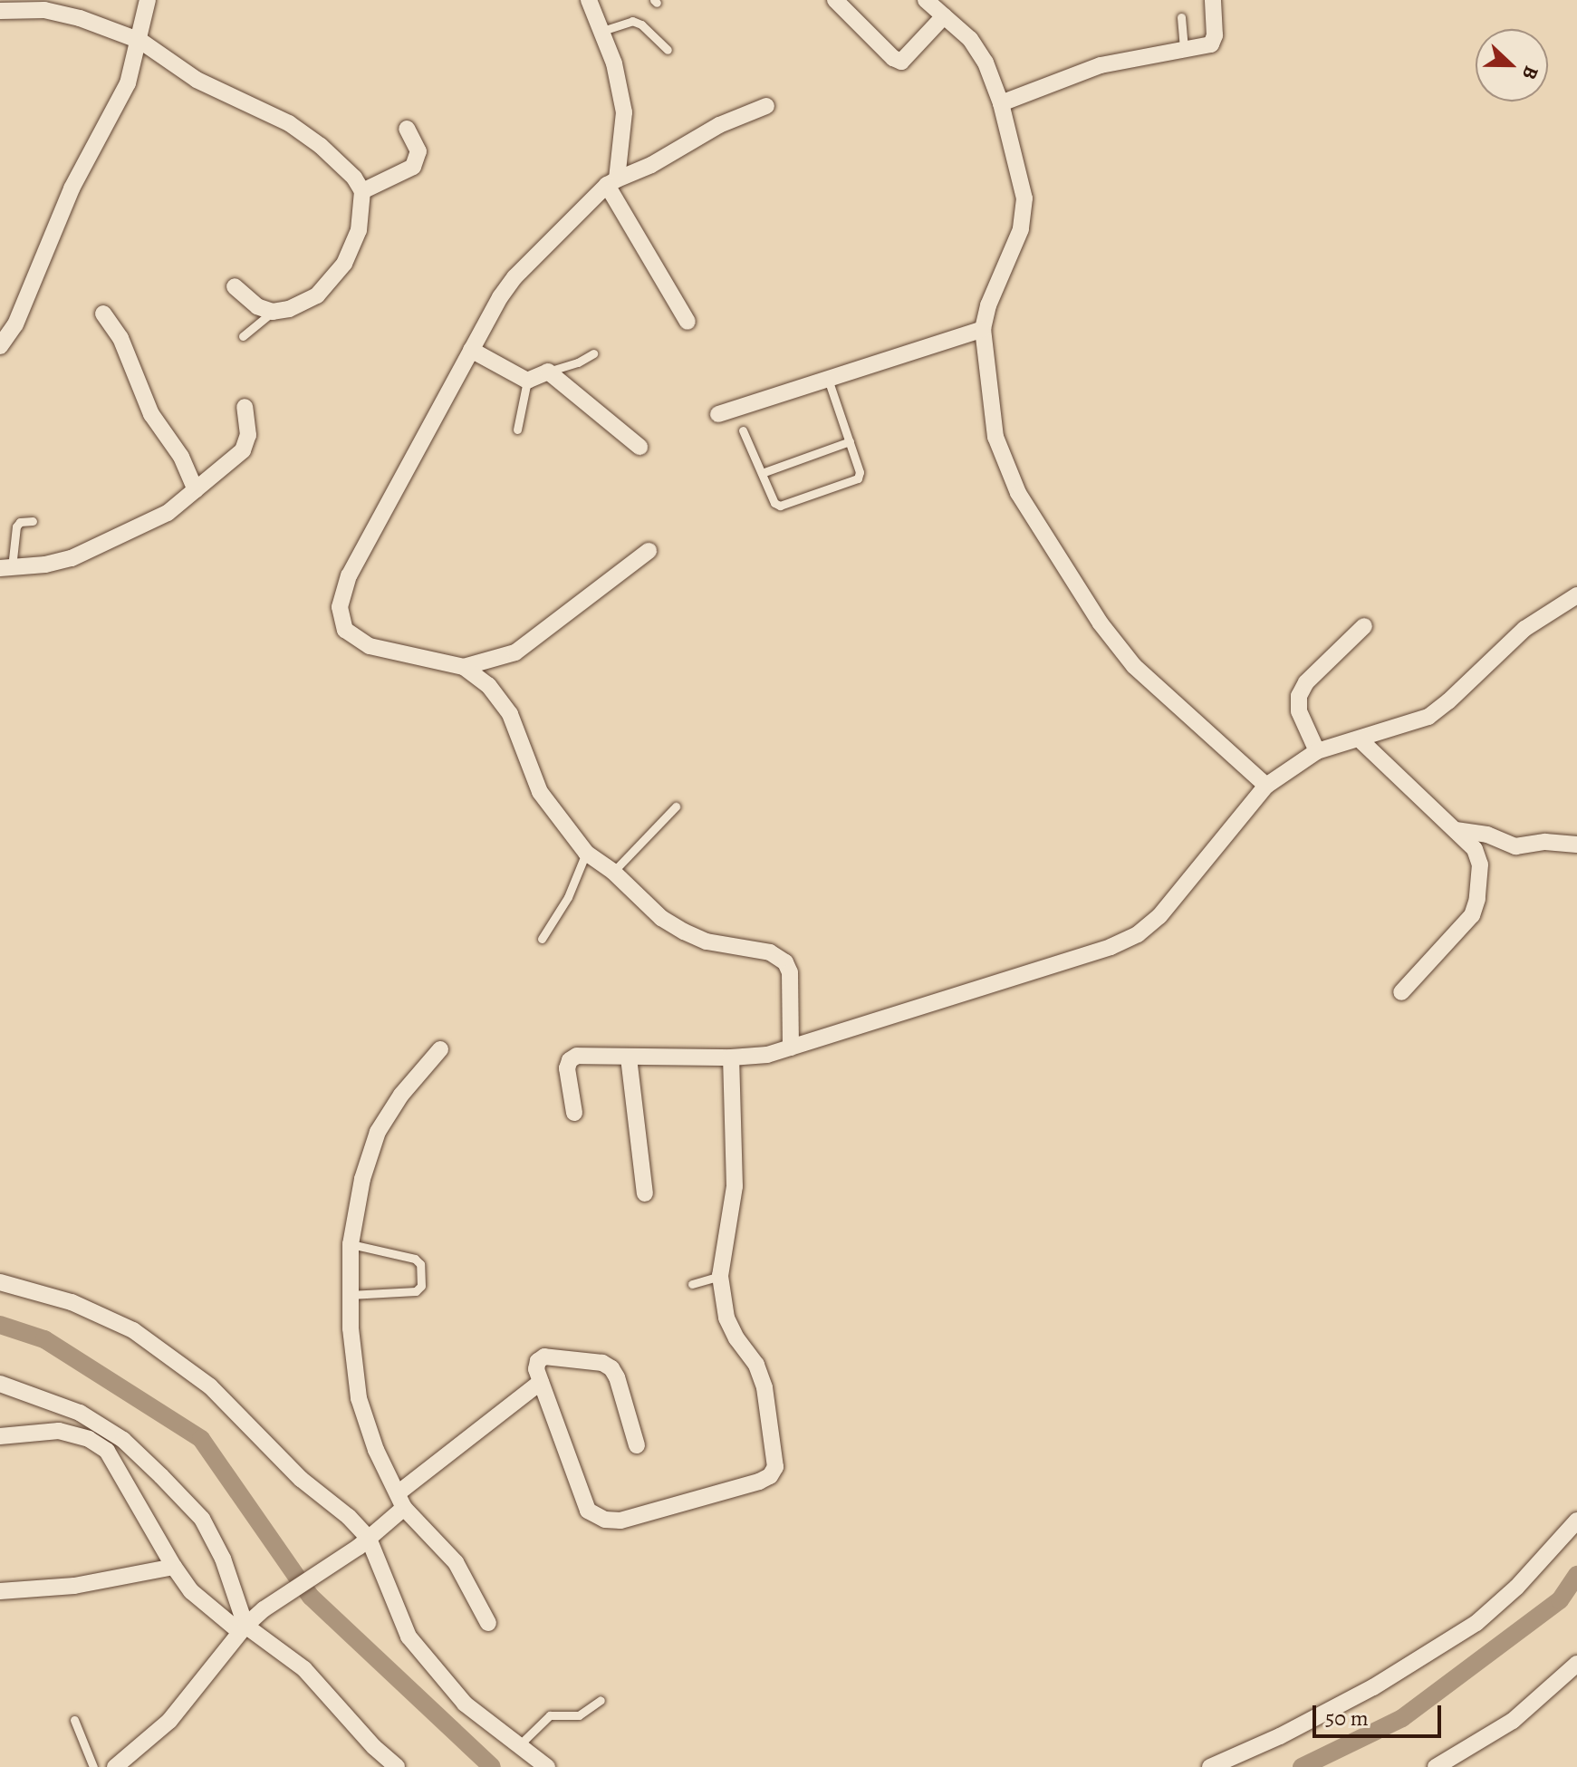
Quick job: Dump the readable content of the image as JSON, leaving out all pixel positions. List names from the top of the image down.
{
  "scale_bar": "50 m",
  "north": "right"
}
